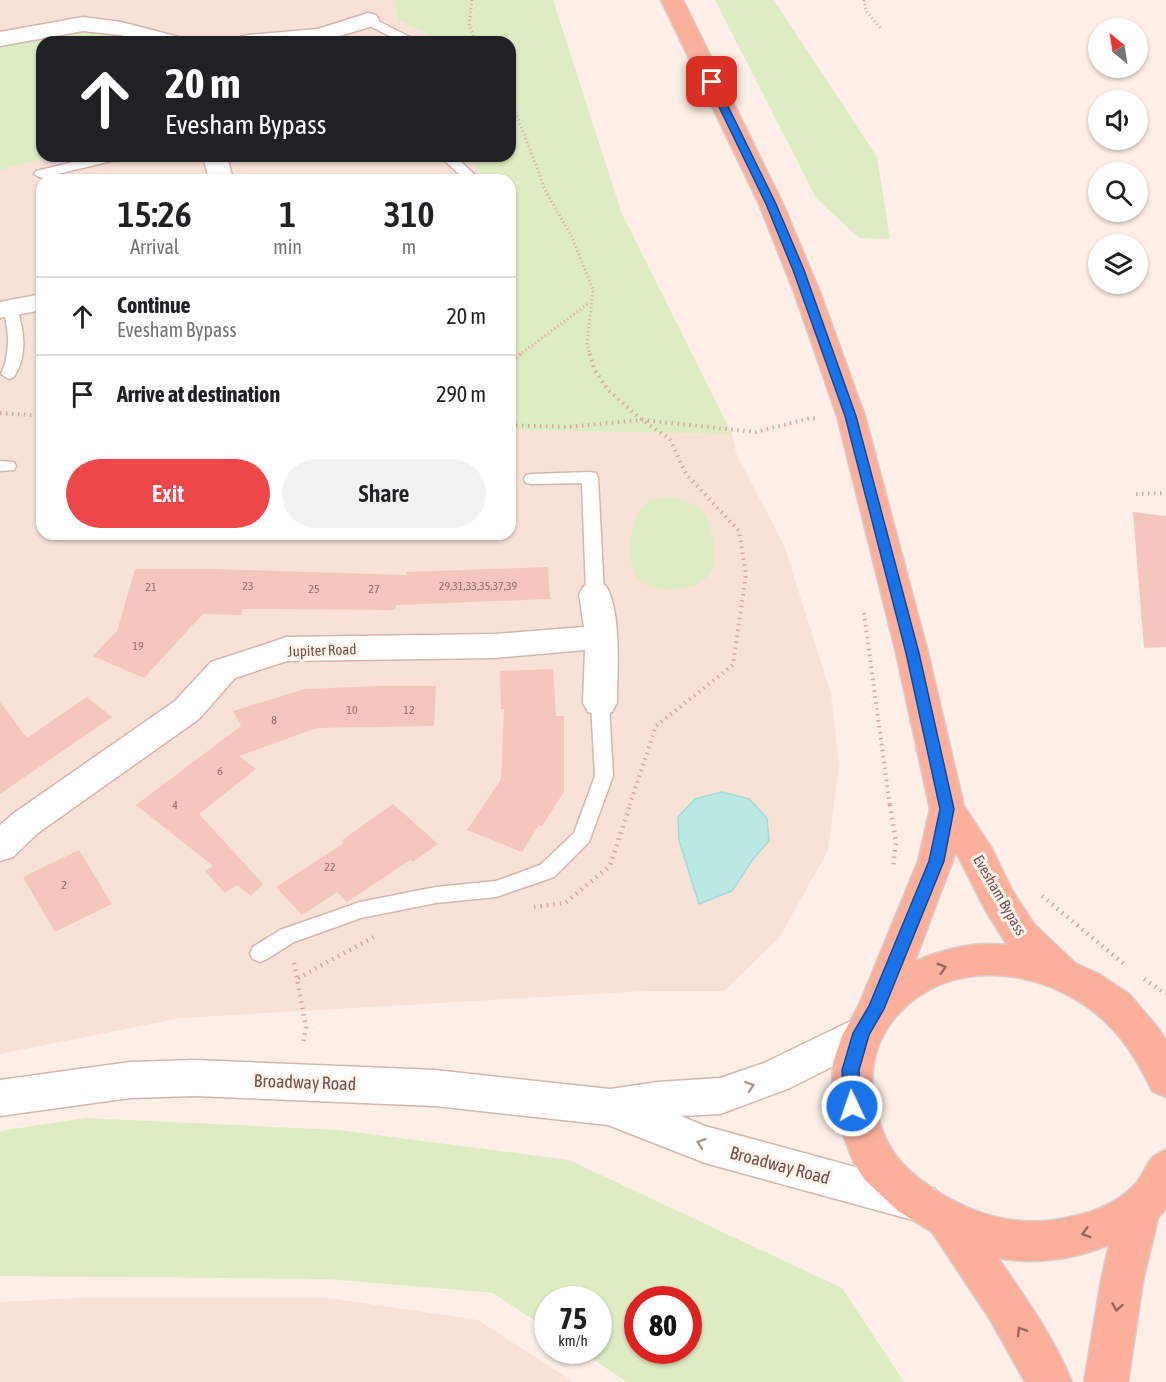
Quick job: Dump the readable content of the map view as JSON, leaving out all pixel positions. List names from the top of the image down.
{
  "streets": {
    "highway": ["Evesham Bypass"],
    "street": ["Jupiter Road", "Broadway Road"]
  },
  "crossings": [
    ["Evesham Bypass", "Broadway Road"]
  ],
  "house_numbers": [
    "23",
    "29,31,33,35,37,39",
    "21",
    "25",
    "27",
    "19",
    "10",
    "12",
    "8",
    "6",
    "4",
    "22",
    "2"
  ],
  "north": "top left",
  "page": {
    "turn": ["20 m", "Evesham Bypass"],
    "eta": [
      "15:26",
      "Arrival",
      "1",
      "min",
      "310",
      "m"
    ],
    "list": [
      {
        "name": "Continue",
        "note": "Evesham Bypass",
        "value": "20 m"
      },
      {
        "name": "Arrive at destination",
        "value": "290 m"
      }
    ],
    "buttons": ["Exit", "Share"],
    "speed": "75 km/h",
    "limit": "80"
  }
}
